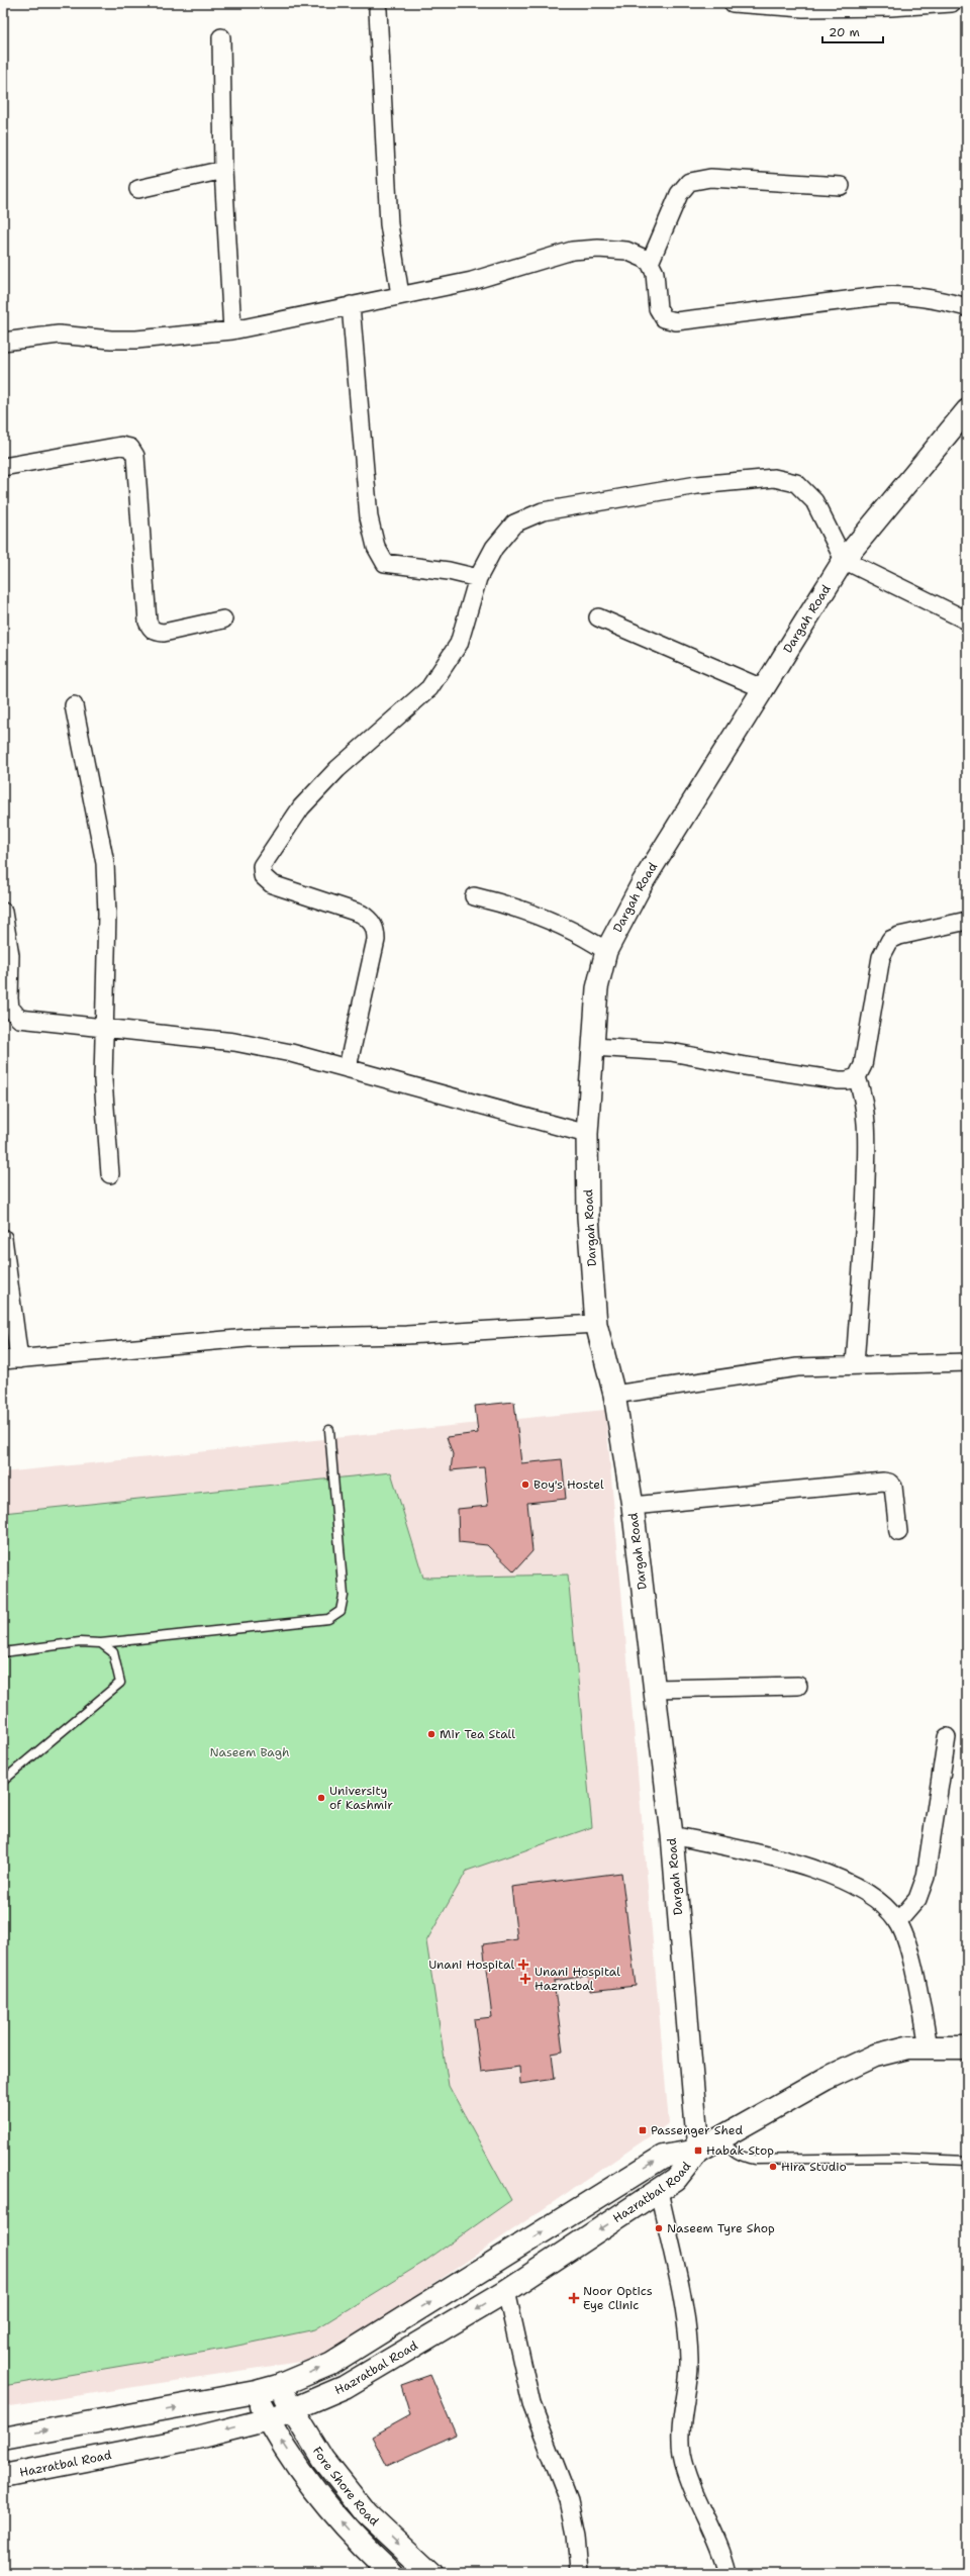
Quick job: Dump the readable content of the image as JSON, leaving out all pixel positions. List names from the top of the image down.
{
  "streets": {
    "main road": ["Hazratbal Road", "Fore Shore Road"],
    "street": ["Dargah Road"]
  },
  "crossings": [
    ["Dargah Road", "Hazratbal Road"],
    ["Hazratbal Road", "Fore Shore Road"]
  ],
  "parks": ["Naseem Bagh"],
  "places": {
    "other": [
      "Boy's Hostel",
      "Mir Tea Stall",
      "University of Kashmir",
      "Hira Studio",
      "Naseem Tyre Shop"
    ],
    "health": ["Unani Hospital", "Unani Hospital Hazratbal", "Noor Optics Eye Clinic"],
    "transit": ["Passenger Shed", "Habak Stop"]
  },
  "scale_bar": "20 m"
}
